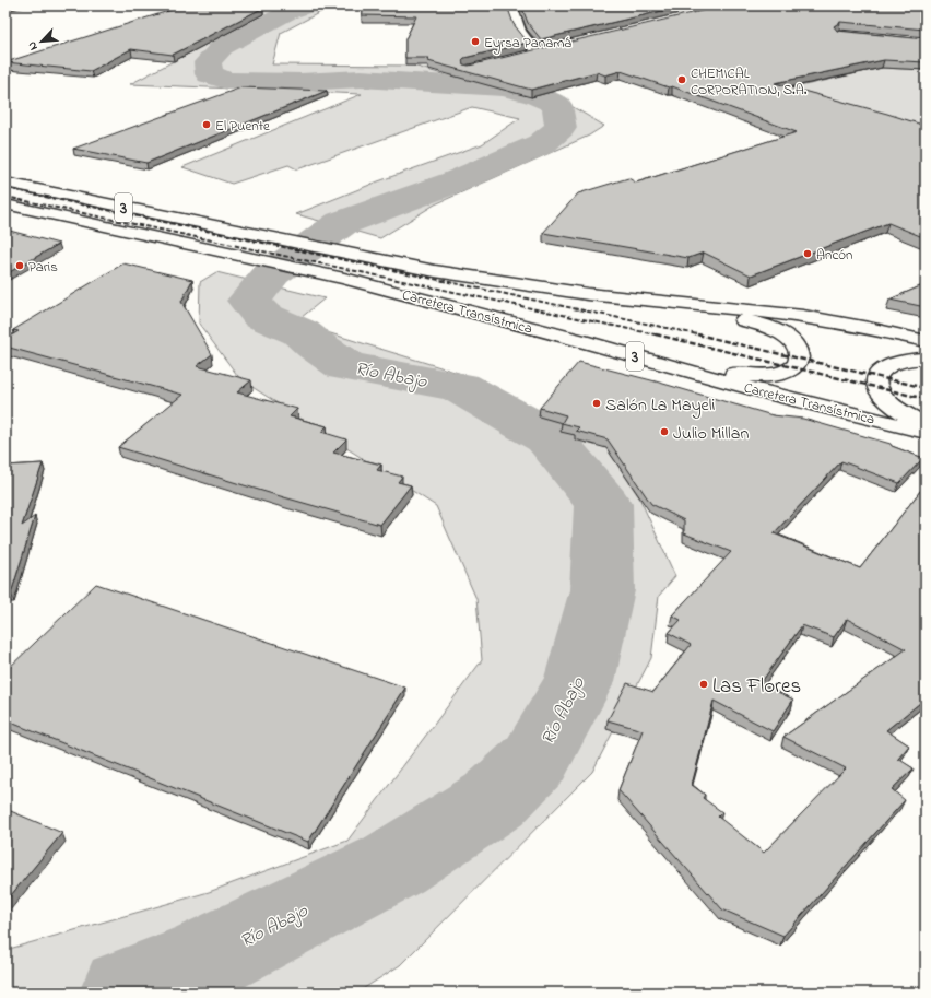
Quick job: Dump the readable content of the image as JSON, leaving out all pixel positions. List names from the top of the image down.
{
  "streets": {
    "main road": ["3", "Carretera Transístmica"]
  },
  "water": ["Río Abajo"],
  "places": [
    "Eyrsa Panamá",
    "CHEMICAL CORPORATION, S.A.",
    "El Puente",
    "Ancón",
    "Paris",
    "Salón La Mayeli",
    "Julio Millan",
    "Las Flores"
  ],
  "north": "bottom left"
}
